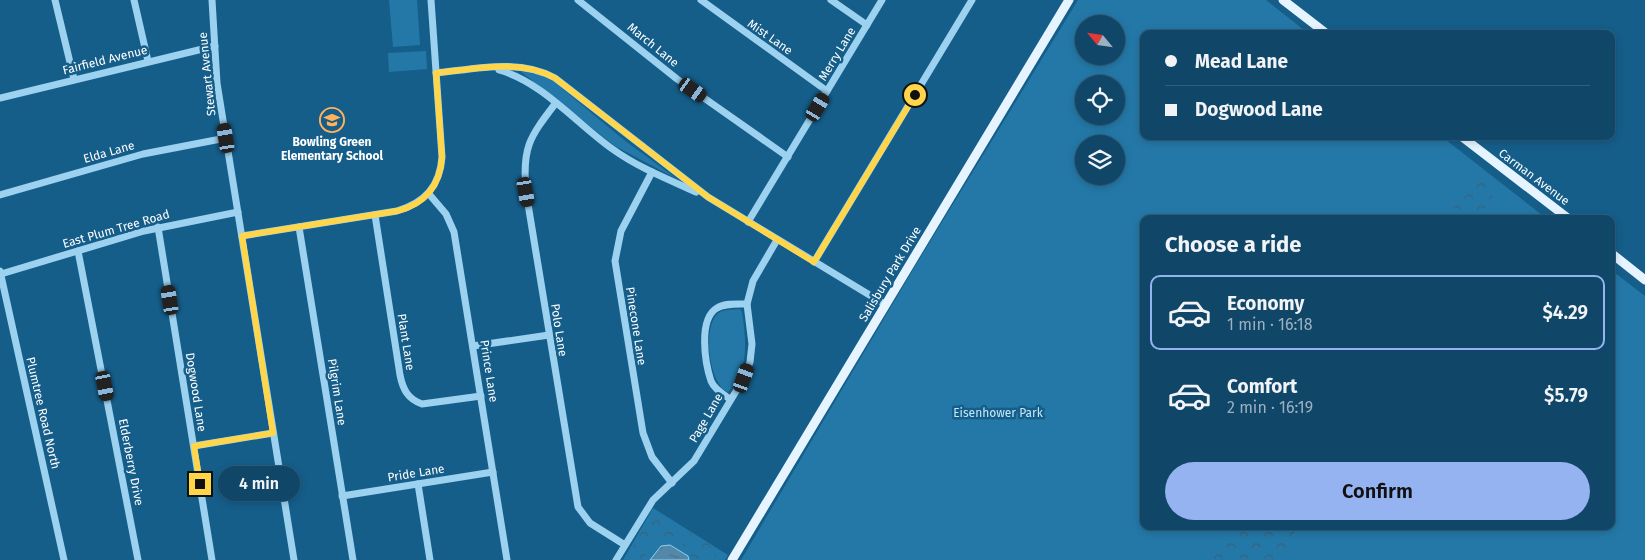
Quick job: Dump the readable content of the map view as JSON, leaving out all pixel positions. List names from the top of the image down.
{
  "streets": {
    "main road": ["Carman Avenue", "Salisbury Park Drive"],
    "street": [
      "Mist Lane",
      "March Lane",
      "Merry Lane",
      "Fairfield Avenue",
      "Stewart Avenue",
      "Elda Lane",
      "East Plum Tree Road",
      "Pinecone Lane",
      "Polo Lane",
      "Plant Lane",
      "Prince Lane",
      "Dogwood Lane",
      "Pilgrim Lane",
      "Plumtree Road North",
      "Page Lane",
      "Elderberry Drive",
      "Pride Lane"
    ]
  },
  "crossings": [
    ["Mist Lane", "Merry Lane"],
    ["March Lane", "Merry Lane"],
    ["Fairfield Avenue", "Stewart Avenue"],
    ["Stewart Avenue", "Elda Lane"],
    ["Stewart Avenue", "East Plum Tree Road"],
    ["East Plum Tree Road", "Dogwood Lane"],
    ["East Plum Tree Road", "Plumtree Road North"],
    ["East Plum Tree Road", "Elderberry Drive"],
    ["Pinecone Lane", "Page Lane"],
    ["Polo Lane", "Page Lane"],
    ["Plant Lane", "Prince Lane"],
    ["Prince Lane", "Pride Lane"],
    ["Pilgrim Lane", "Pride Lane"]
  ],
  "parks": ["Eisenhower Park"],
  "places": {
    "school or university": ["Bowling Green Elementary School"]
  },
  "north": "top left",
  "page": {
    "banner": ["Mead Lane", "Dogwood Lane"],
    "heading": "Choose a ride",
    "list": [
      {
        "name": "Economy",
        "note": "1 min · 16:18",
        "value": "$4.29"
      },
      {
        "name": "Comfort",
        "note": "2 min · 16:19",
        "value": "$5.79"
      }
    ],
    "buttons": "Confirm",
    "bubble": "4 min"
  }
}
